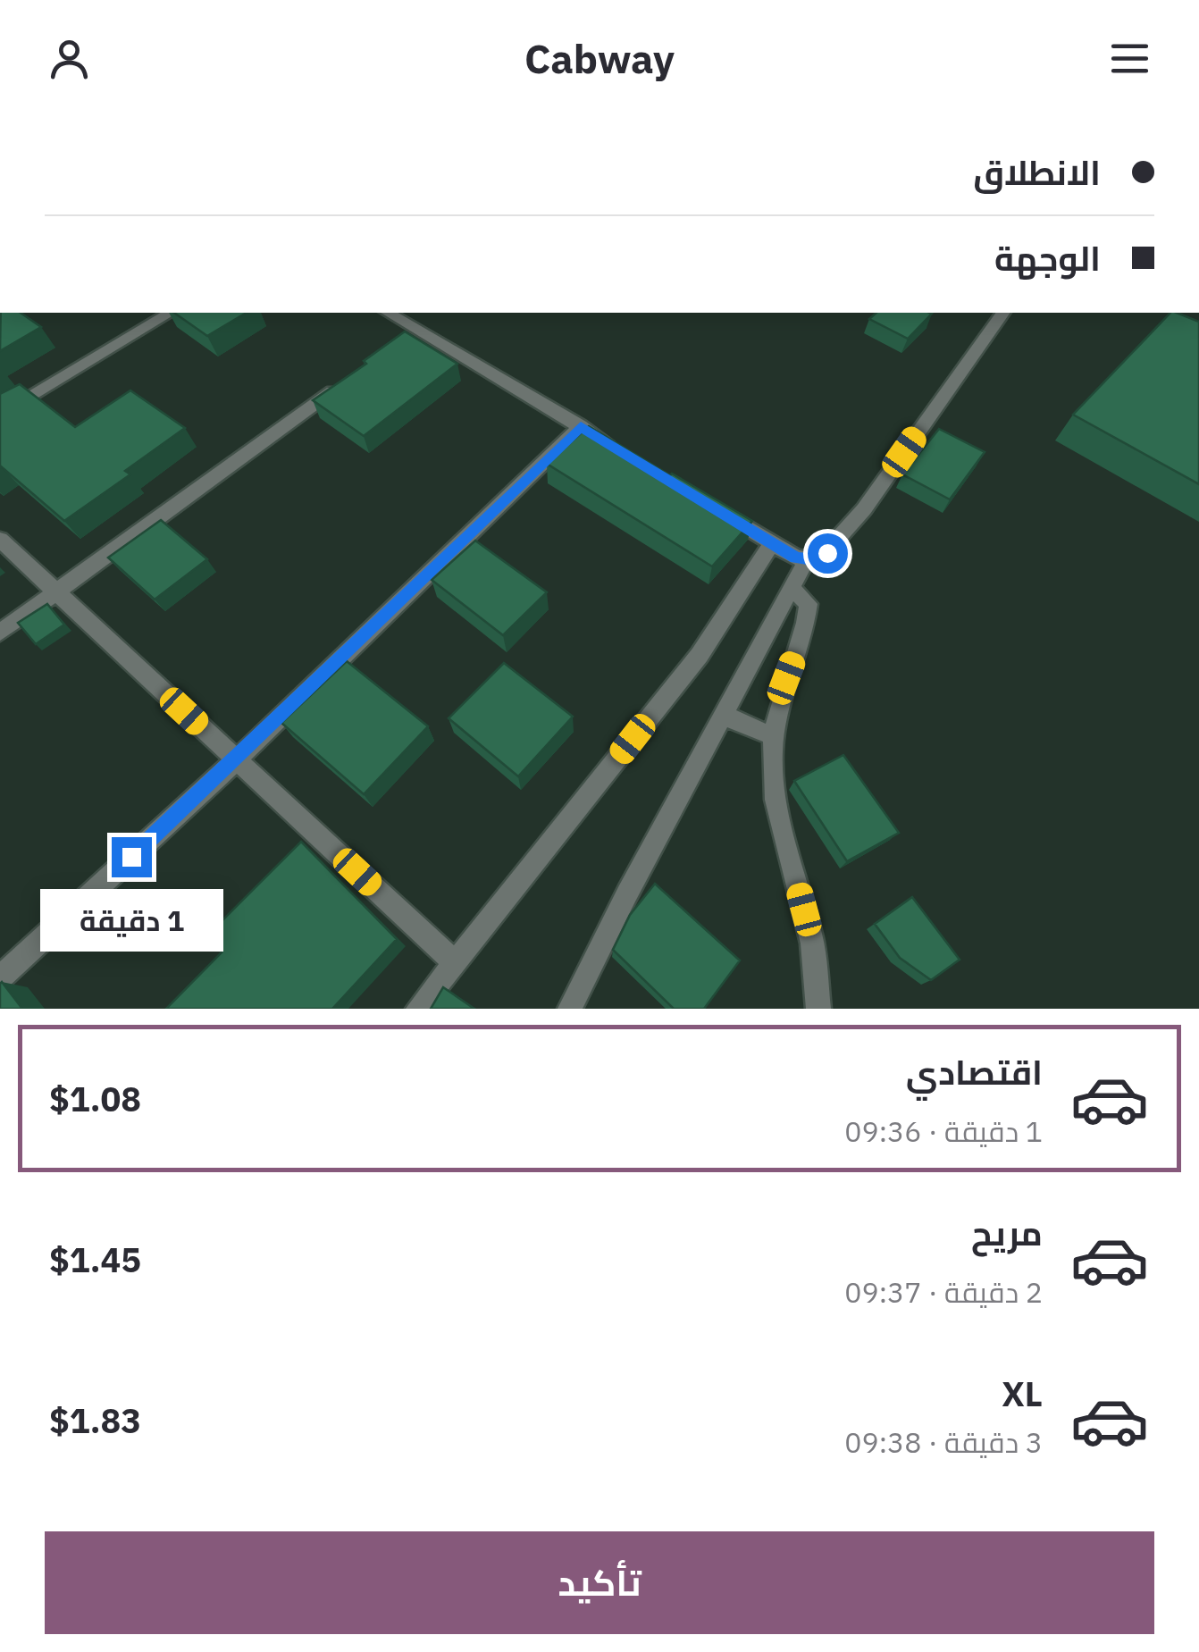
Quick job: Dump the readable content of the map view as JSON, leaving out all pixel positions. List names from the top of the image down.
{
  "page": {
    "header": "Cabway",
    "banner": ["الانطلاق", "الوجهة"],
    "bubble": "1 دقيقة",
    "list": [
      {
        "name": "اقتصادي",
        "note": "1 دقيقة · 09:36",
        "value": "$1.08"
      },
      {
        "name": "مريح",
        "note": "2 دقيقة · 09:37",
        "value": "$1.45"
      },
      {
        "name": "XL",
        "note": "3 دقيقة · 09:38",
        "value": "$1.83"
      }
    ],
    "buttons": "تأكيد"
  }
}
